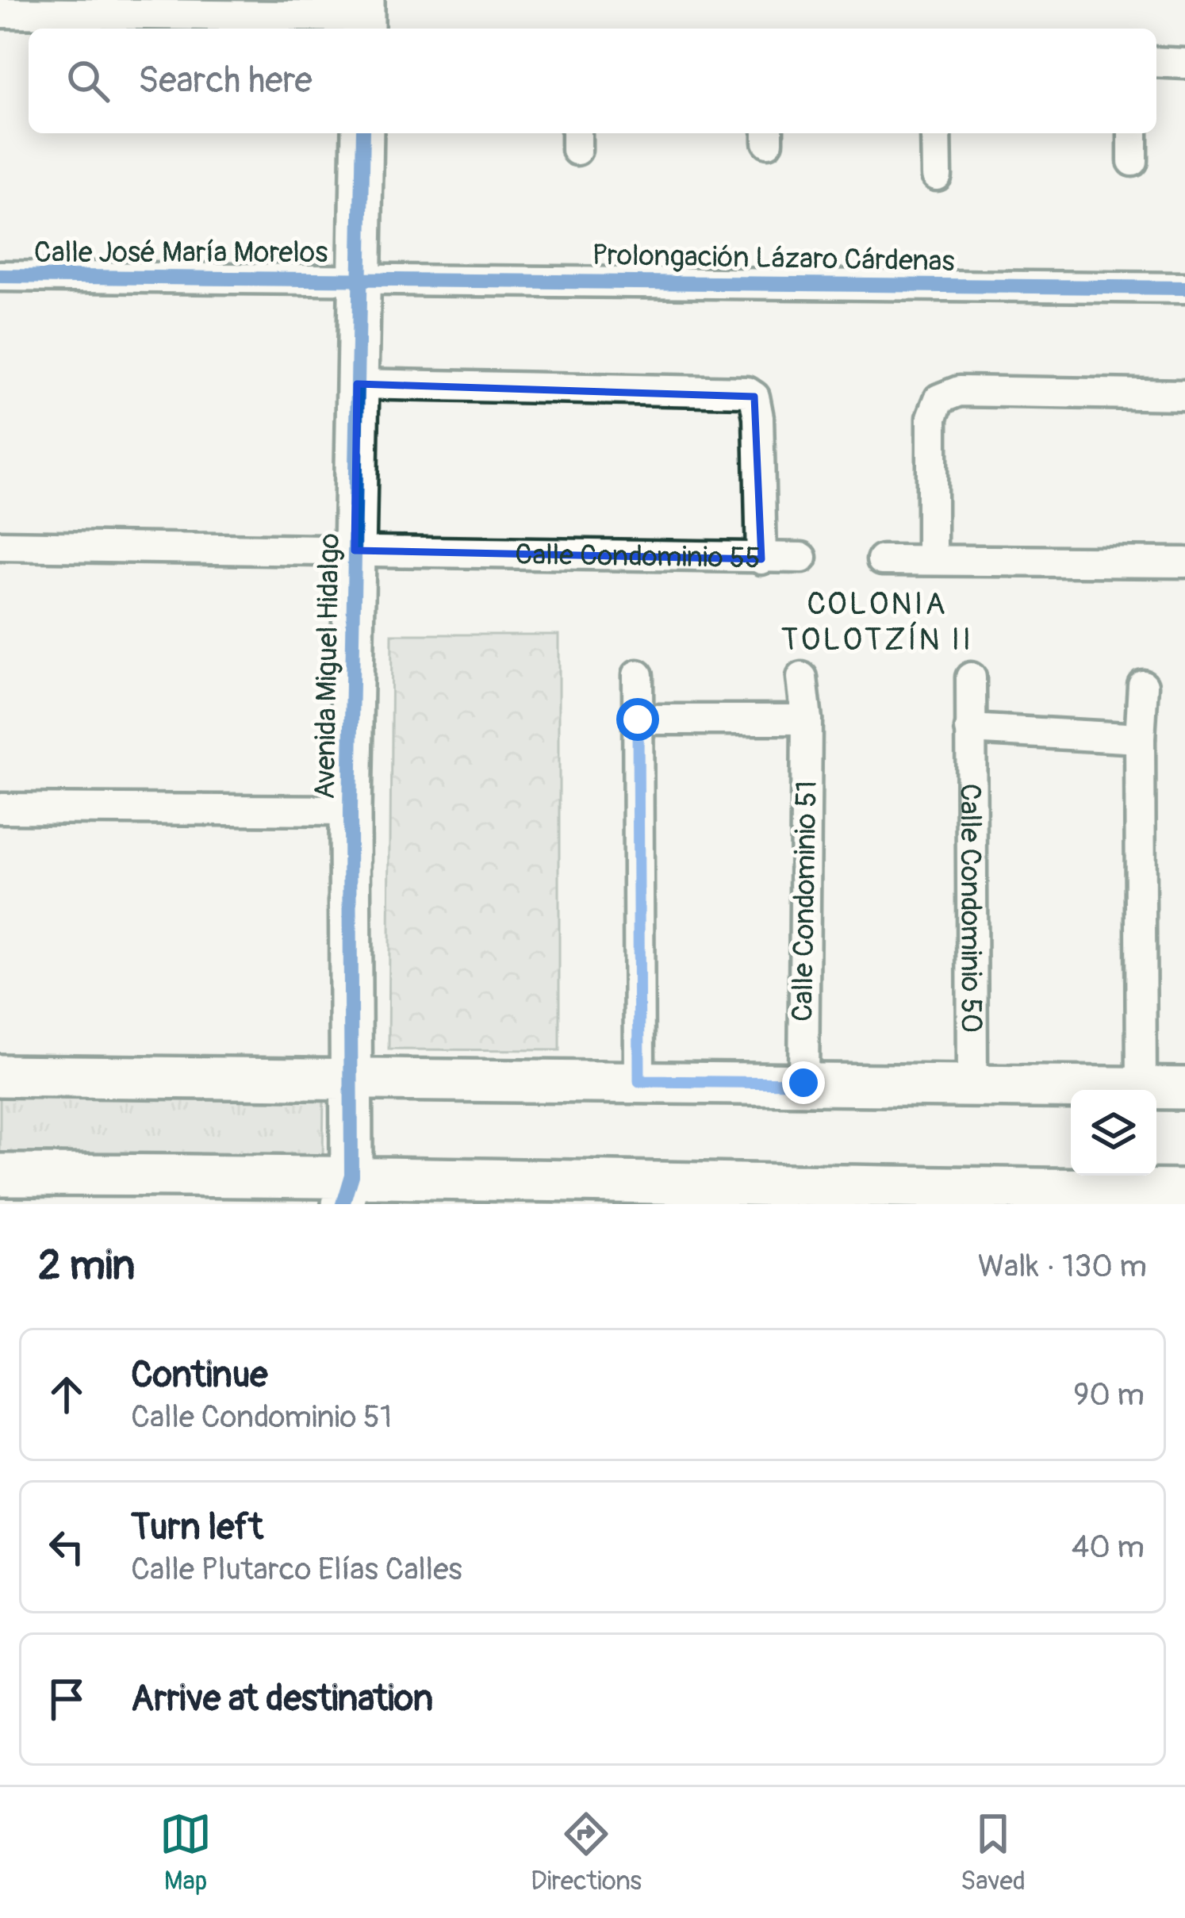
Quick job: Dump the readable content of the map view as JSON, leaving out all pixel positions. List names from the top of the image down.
{
  "streets": {
    "main road": ["Avenida Miguel Hidalgo"],
    "street": [
      "Calle José María Morelos",
      "Prolongación Lázaro Cárdenas",
      "Calle Condominio 55",
      "Calle Condominio 51",
      "Calle Condominio 50"
    ]
  },
  "crossings": [
    ["Calle José María Morelos", "Prolongación Lázaro Cárdenas"],
    ["Calle José María Morelos", "Avenida Miguel Hidalgo"],
    ["Prolongación Lázaro Cárdenas", "Avenida Miguel Hidalgo"],
    ["Calle Condominio 55", "Avenida Miguel Hidalgo"]
  ],
  "districts": ["COLONIA TOLOTZÍN II"],
  "page": {
    "search": "Search here",
    "heading": ["2 min", "Walk · 130 m"],
    "list": [
      ["Continue", "Calle Condominio 51", "90 m"],
      ["Turn left", "Calle Plutarco Elías Calles", "40 m"],
      "Arrive at destination"
    ],
    "nav": ["Map", "Directions", "Saved"]
  }
}
